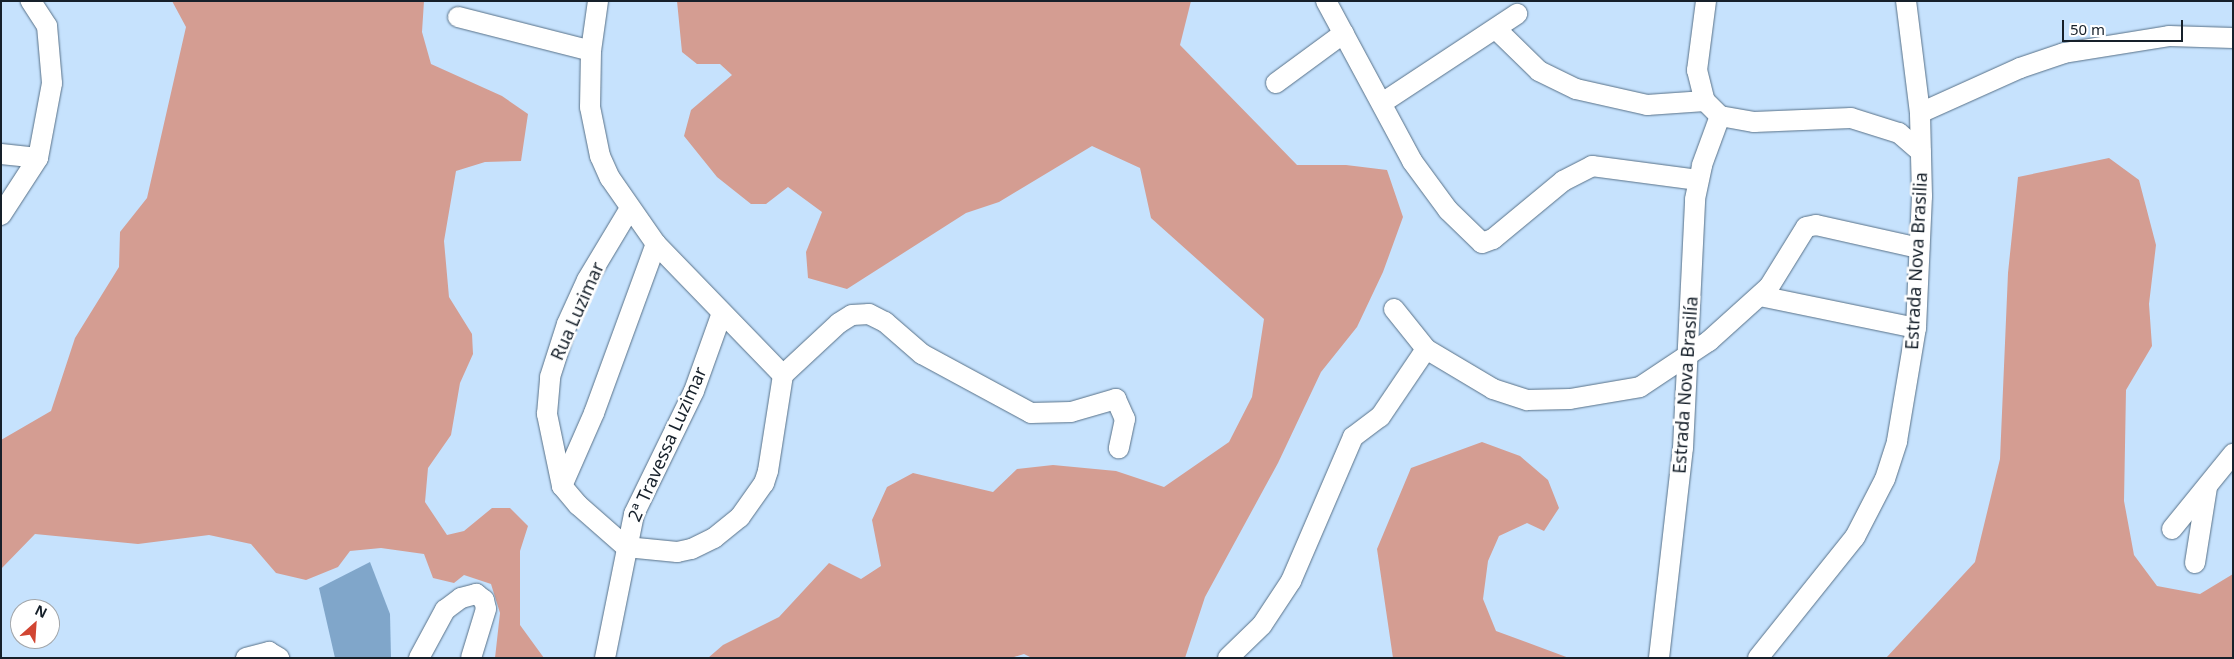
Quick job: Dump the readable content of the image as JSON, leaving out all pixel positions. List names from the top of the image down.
{
  "streets": {
    "street": [
      "Estrada Nova Brasilia",
      "Rua Luzimar",
      "Estrada Nova Brasilía",
      "2ª Travessa Luzimar"
    ]
  },
  "crossings": [
    ["Rua Luzimar", "2ª Travessa Luzimar"]
  ],
  "scale_bar": "50 m",
  "north": "top right"
}
